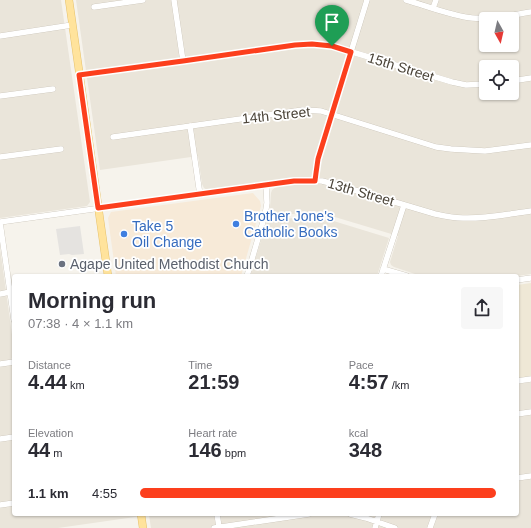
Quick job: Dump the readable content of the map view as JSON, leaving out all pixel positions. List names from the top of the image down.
{
  "streets": {
    "street": ["15th Street", "14th Street", "13th Street"]
  },
  "places": ["Brother Jone's Catholic Books", "Take 5 Oil Change", "Agape United Methodist Church"],
  "north": "bottom",
  "page": {
    "heading": ["Morning run", "07:38 · 4 × 1.1 km"],
    "stats": [
      ["Distance", "4.44 km"],
      ["Time", "21:59"],
      ["Pace", "4:57 /km"],
      ["Elevation", "44 m"],
      ["Heart rate", "146 bpm"],
      ["kcal", "348"]
    ],
    "list": [
      {
        "name": "1.1 km",
        "note": "4:55"
      }
    ]
  }
}
